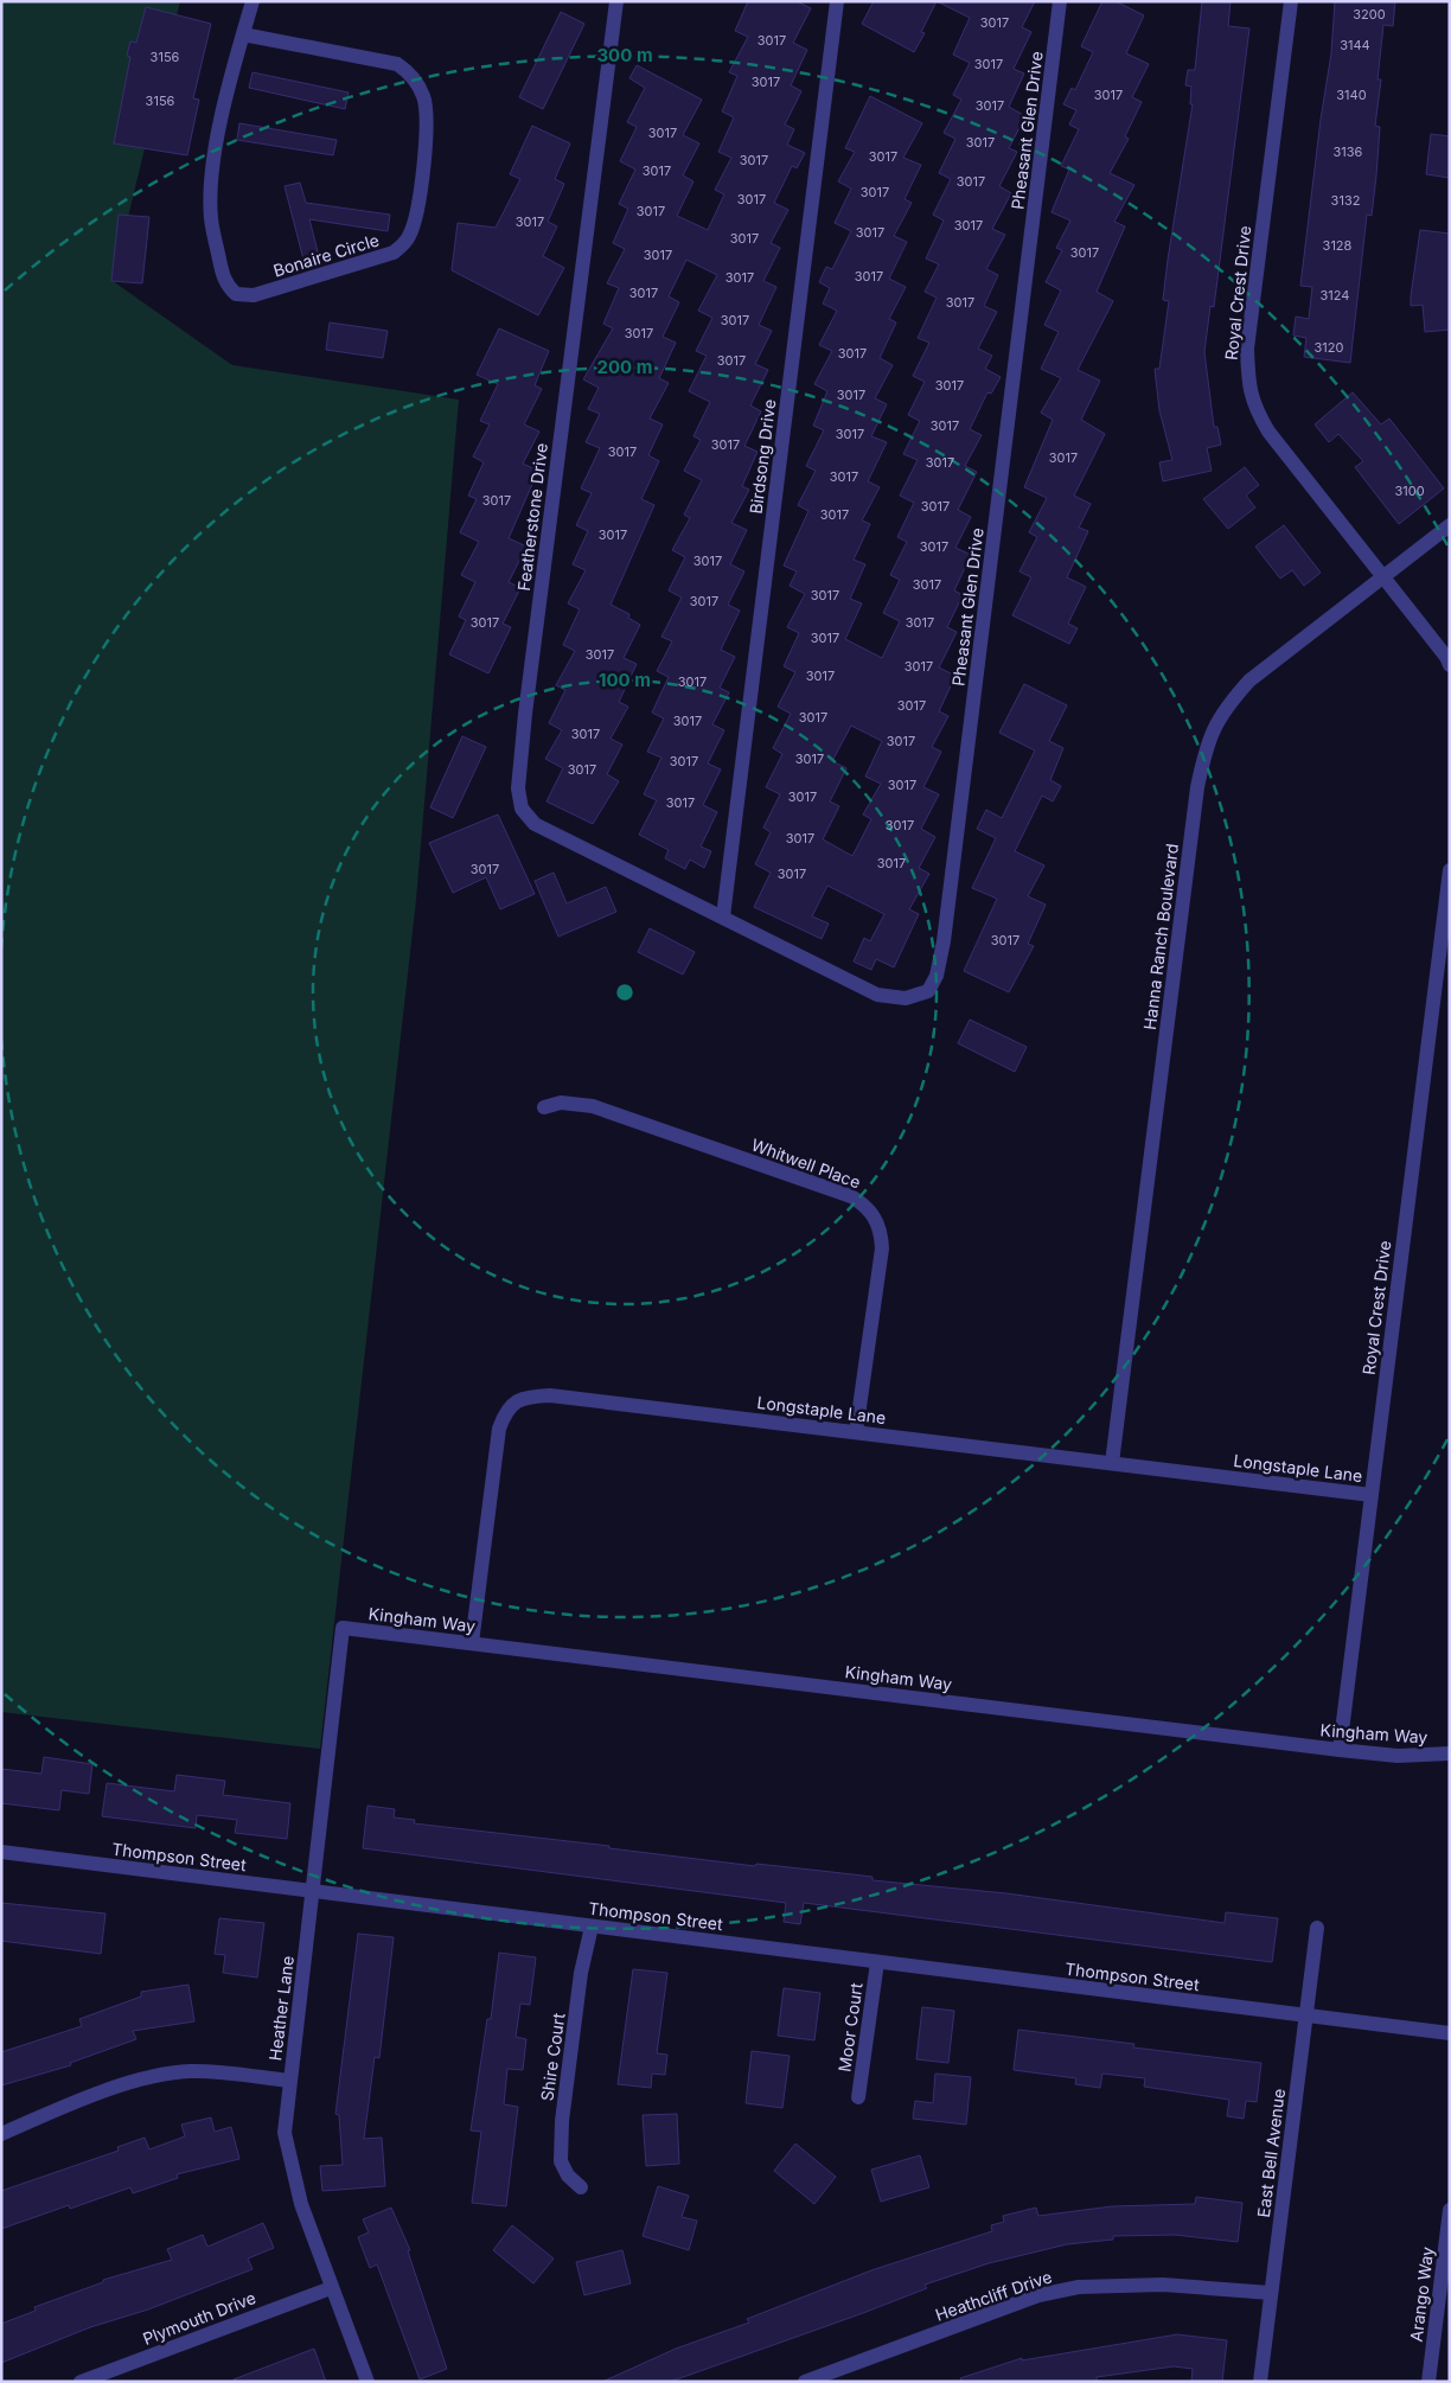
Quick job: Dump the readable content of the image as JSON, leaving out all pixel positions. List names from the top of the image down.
{
  "streets": {
    "street": [
      "Pheasant Glen Drive",
      "Bonaire Circle",
      "Royal Crest Drive",
      "Birdsong Drive",
      "Featherstone Drive",
      "Hanna Ranch Boulevard",
      "Whitwell Place",
      "Longstaple Lane",
      "Kingham Way",
      "Thompson Street",
      "Heather Lane",
      "Moor Court",
      "Shire Court",
      "East Bell Avenue",
      "Arango Way",
      "Heathcliff Drive",
      "Plymouth Drive"
    ]
  },
  "crossings": [
    ["Pheasant Glen Drive", "Birdsong Drive"],
    ["Pheasant Glen Drive", "Featherstone Drive"],
    ["Royal Crest Drive", "Hanna Ranch Boulevard"],
    ["Royal Crest Drive", "Longstaple Lane"],
    ["Royal Crest Drive", "Kingham Way"],
    ["Birdsong Drive", "Featherstone Drive"],
    ["Hanna Ranch Boulevard", "Longstaple Lane"],
    ["Whitwell Place", "Longstaple Lane"],
    ["Longstaple Lane", "Kingham Way"],
    ["Kingham Way", "Heather Lane"],
    ["Thompson Street", "Heather Lane"],
    ["Thompson Street", "Moor Court"],
    ["Thompson Street", "Shire Court"],
    ["Thompson Street", "East Bell Avenue"],
    ["Heather Lane", "Plymouth Drive"],
    ["East Bell Avenue", "Heathcliff Drive"]
  ],
  "house_numbers": [
    "3200",
    "3017",
    "3017",
    "3144",
    "3156",
    "3017",
    "3017",
    "3017",
    "3140",
    "3156",
    "3017",
    "3017",
    "3017",
    "3136",
    "3017",
    "3017",
    "3017",
    "3017",
    "3017",
    "3017",
    "3132",
    "3017",
    "3017",
    "3017",
    "3017",
    "3017",
    "3128",
    "3017",
    "3017",
    "3017",
    "3017",
    "3017",
    "3124",
    "3017",
    "3017",
    "3017",
    "3120",
    "3017",
    "3017",
    "3017",
    "3017",
    "3017",
    "3017",
    "3017",
    "3017",
    "3017",
    "3017",
    "3017",
    "3100",
    "3017",
    "3017",
    "3017",
    "3017",
    "3017",
    "3017",
    "3017",
    "3017",
    "3017",
    "3017",
    "3017",
    "3017",
    "3017",
    "3017",
    "3017",
    "3017",
    "3017",
    "3017",
    "3017",
    "3017",
    "3017",
    "3017",
    "3017",
    "3017",
    "3017",
    "3017",
    "3017",
    "3017",
    "3017",
    "3017",
    "3017",
    "3017",
    "3017"
  ],
  "rings": ["300 m", "200 m", "100 m"]
}
